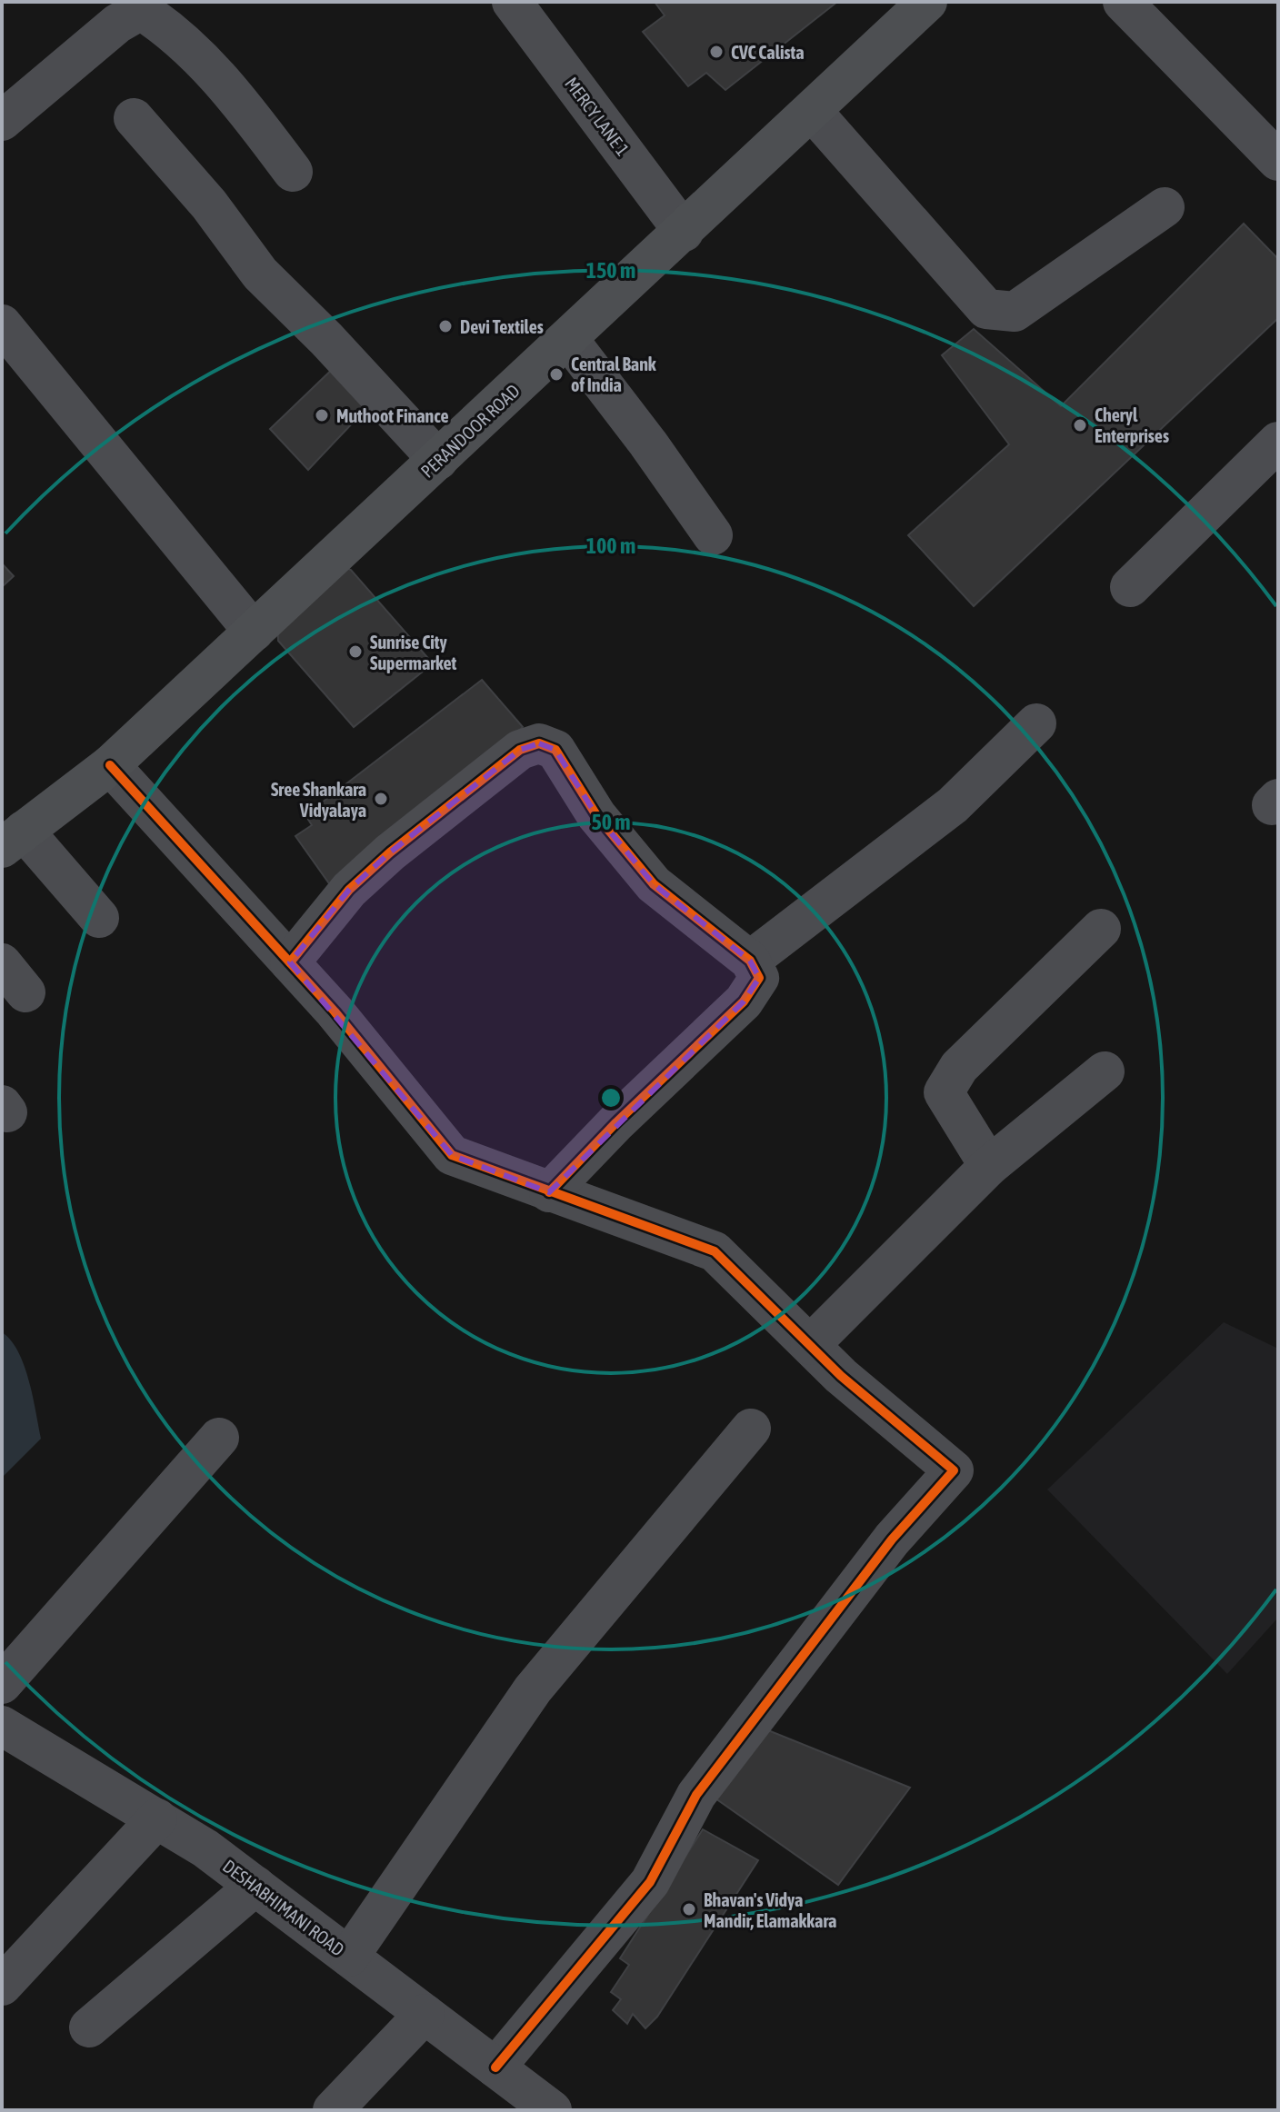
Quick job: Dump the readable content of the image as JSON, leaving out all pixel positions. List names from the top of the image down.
{
  "streets": {
    "main road": ["PERANDOOR ROAD"],
    "street": ["MERCY LANE 1", "DESHABHIMANI ROAD"]
  },
  "crossings": [
    ["MERCY LANE 1", "PERANDOOR ROAD"]
  ],
  "places": [
    "CVC Calista",
    "Devi Textiles",
    "Central Bank of India",
    "Muthoot Finance",
    "Cheryl Enterprises",
    "Sunrise City Supermarket",
    "Sree Shankara Vidyalaya",
    "Bhavan's Vidya Mandir, Elamakkara"
  ],
  "rings": ["150 m", "100 m", "50 m"]
}
